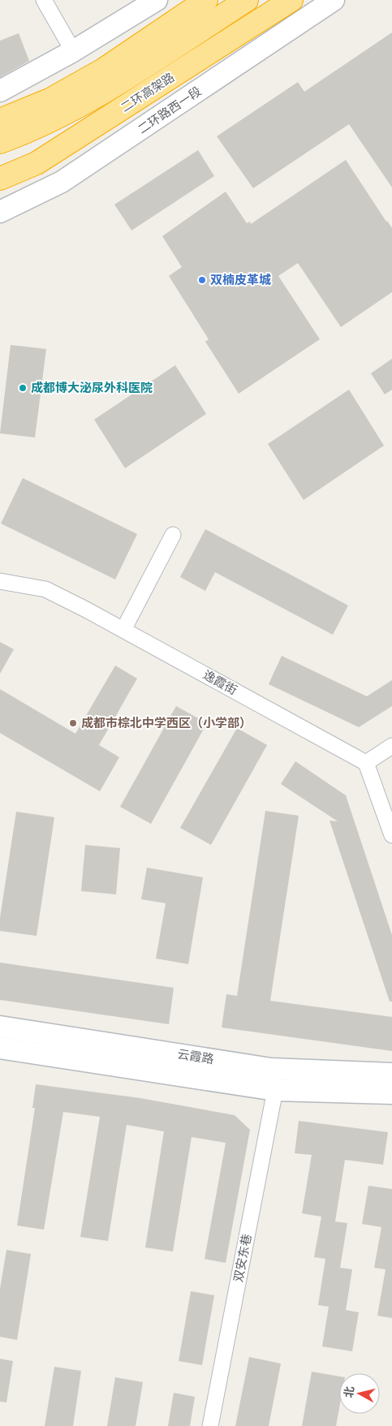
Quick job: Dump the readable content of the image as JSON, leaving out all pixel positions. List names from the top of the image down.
{
  "streets": {
    "highway": ["二环高架路"],
    "street": [
      "二环路西一段",
      "逸霞街",
      "云霞路",
      "双安东巷"
    ]
  },
  "places": ["双楠皮革城", "成都博大泌尿外科医院", "成都市棕北中学西区（小学部）"],
  "north": "left"
}
